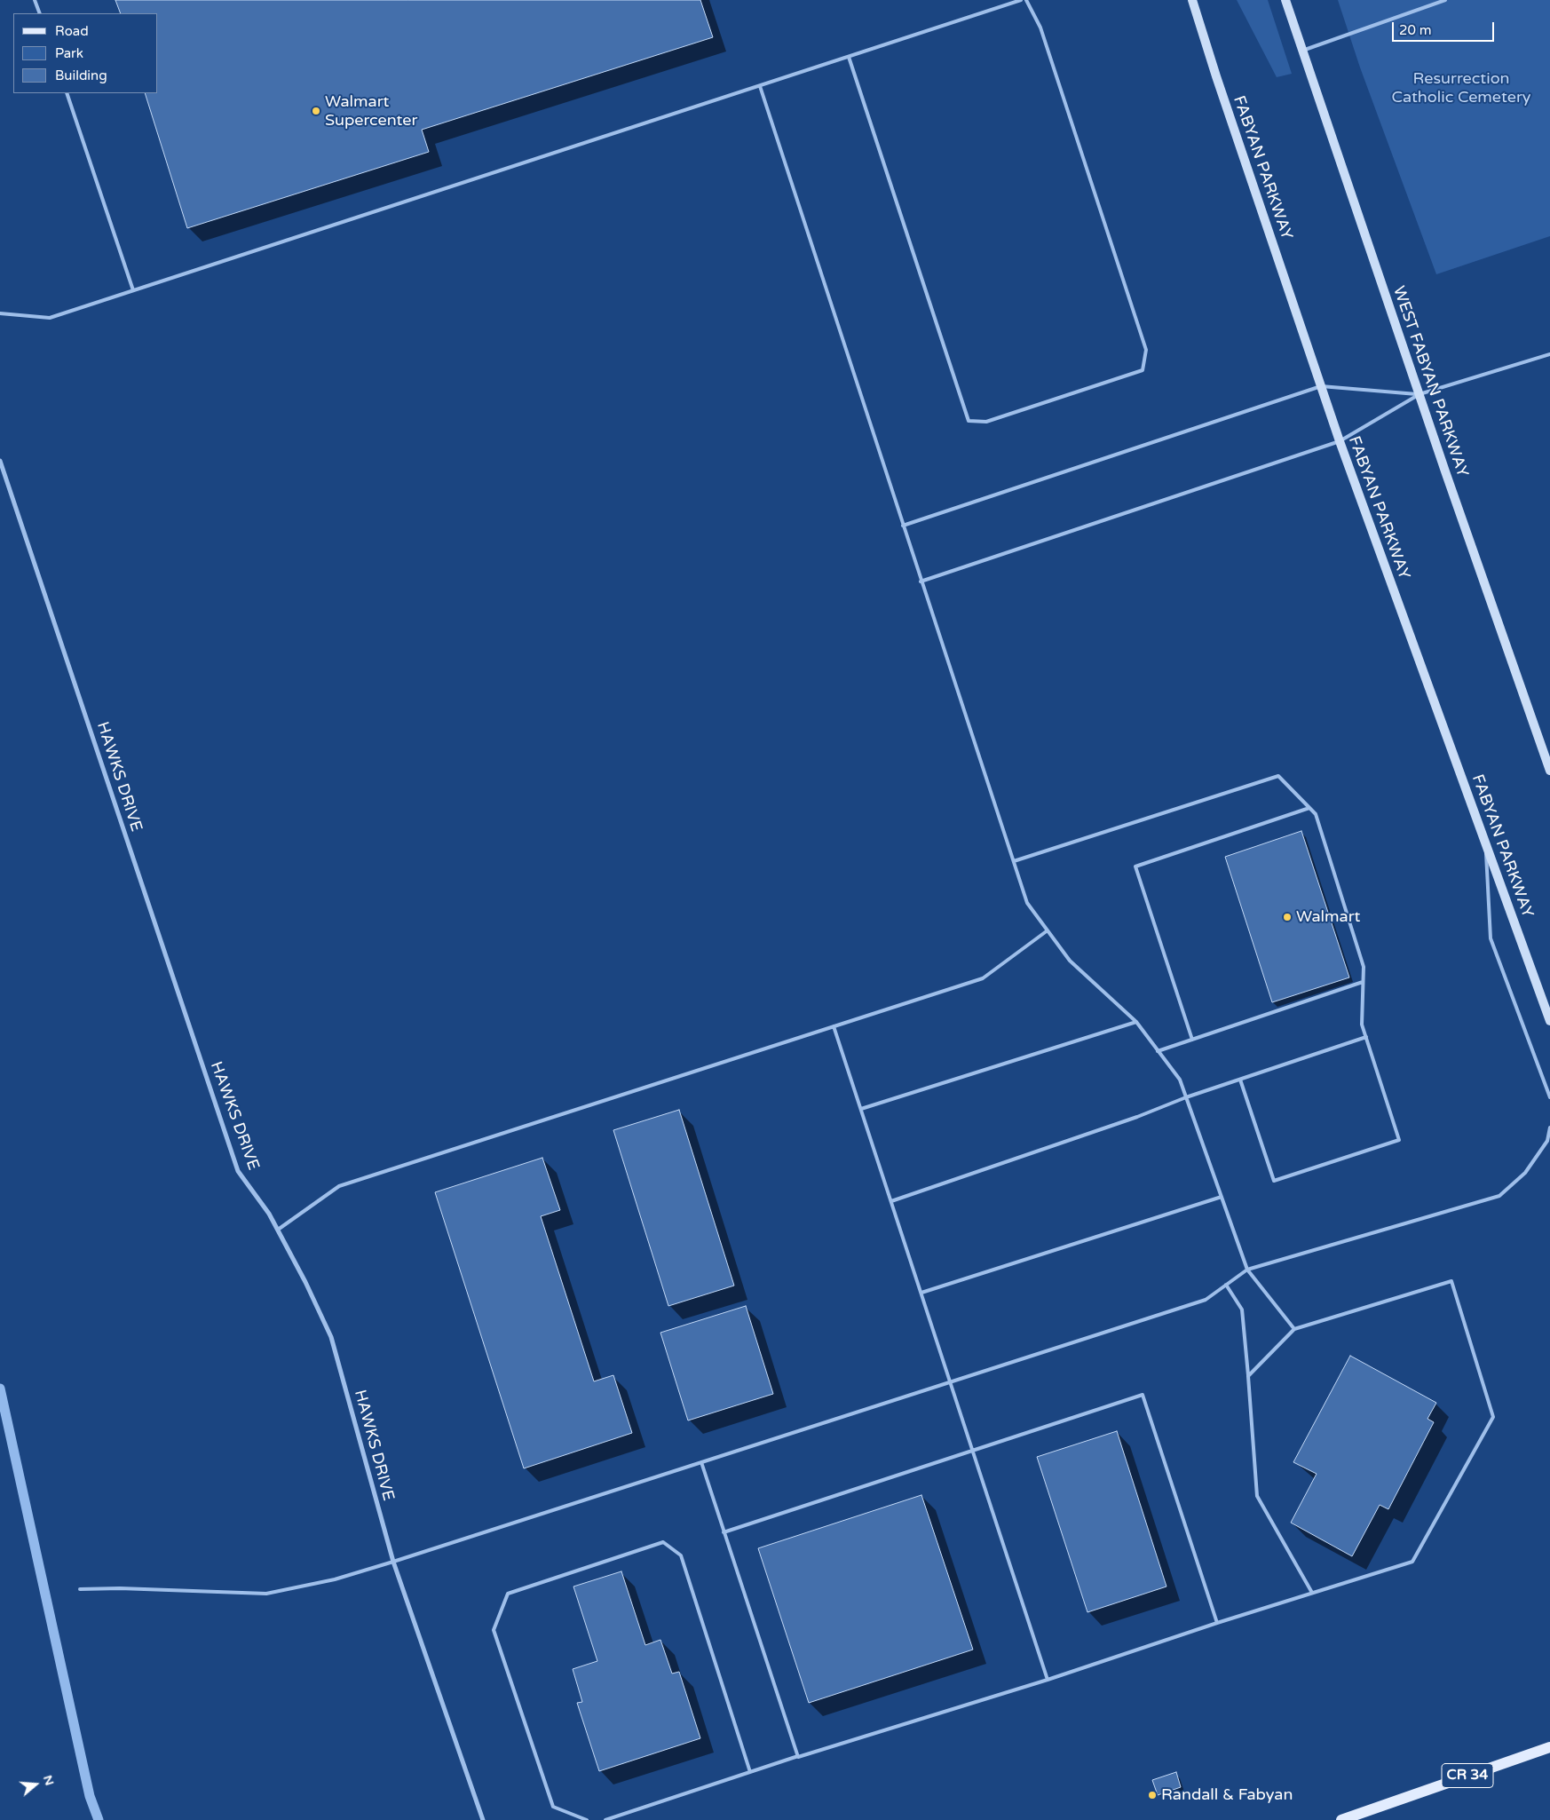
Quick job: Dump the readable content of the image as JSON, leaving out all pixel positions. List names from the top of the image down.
{
  "streets": {
    "main road": ["FABYAN PARKWAY", "WEST FABYAN PARKWAY", "CR 34"],
    "street": ["HAWKS DRIVE"]
  },
  "parks": ["Resurrection Catholic Cemetery"],
  "places": ["Walmart Supercenter", "Walmart", "Randall & Fabyan"],
  "legend": ["Road", "Park", "Building"],
  "scale_bar": "20 m",
  "north": "right"
}
